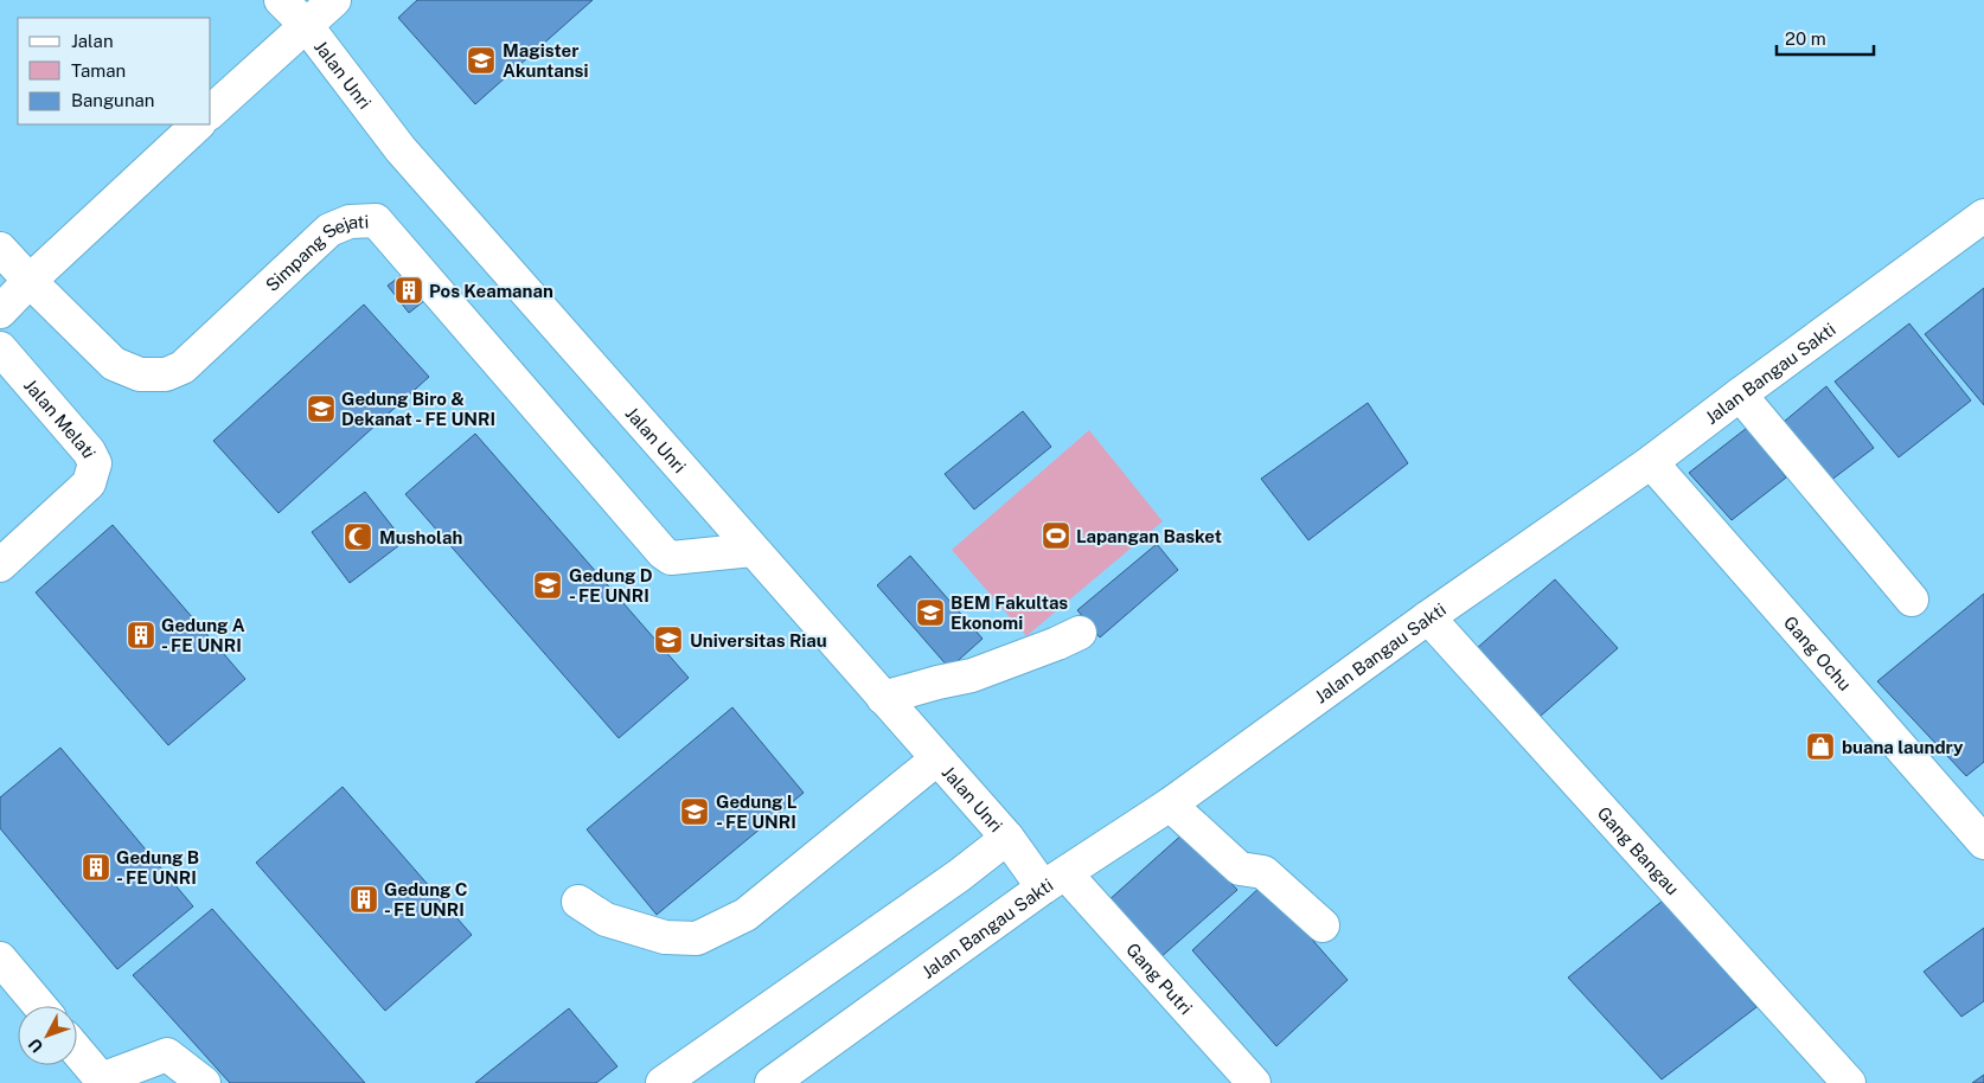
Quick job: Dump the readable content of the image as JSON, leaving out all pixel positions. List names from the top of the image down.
{
  "streets": {
    "street": [
      "Jalan Unri",
      "Simpang Sejati",
      "Jalan Bangau Sakti",
      "Jalan Melati",
      "Gang Ochu",
      "Gang Bangau",
      "Gang Putri"
    ]
  },
  "crossings": [
    ["Jalan Unri", "Simpang Sejati"],
    ["Jalan Unri", "Jalan Bangau Sakti"],
    ["Jalan Unri", "Gang Putri"],
    ["Jalan Bangau Sakti", "Gang Ochu"],
    ["Jalan Bangau Sakti", "Gang Bangau"],
    ["Jalan Bangau Sakti", "Gang Putri"]
  ],
  "places": {
    "school or university": [
      "Magister Akuntansi",
      "Gedung Biro & Dekanat - FE UNRI",
      "Gedung D - FE UNRI",
      "BEM Fakultas Ekonomi",
      "Universitas Riau",
      "Gedung L - FE UNRI"
    ],
    "building": [
      "Pos Keamanan",
      "Gedung A - FE UNRI",
      "Gedung B - FE UNRI",
      "Gedung C - FE UNRI"
    ],
    "sports": ["Lapangan Basket"],
    "mosque": ["Musholah"],
    "shop": ["buana laundry"]
  },
  "legend": ["Jalan", "Taman", "Bangunan"],
  "scale_bar": "20 m",
  "north": "bottom left"
}
